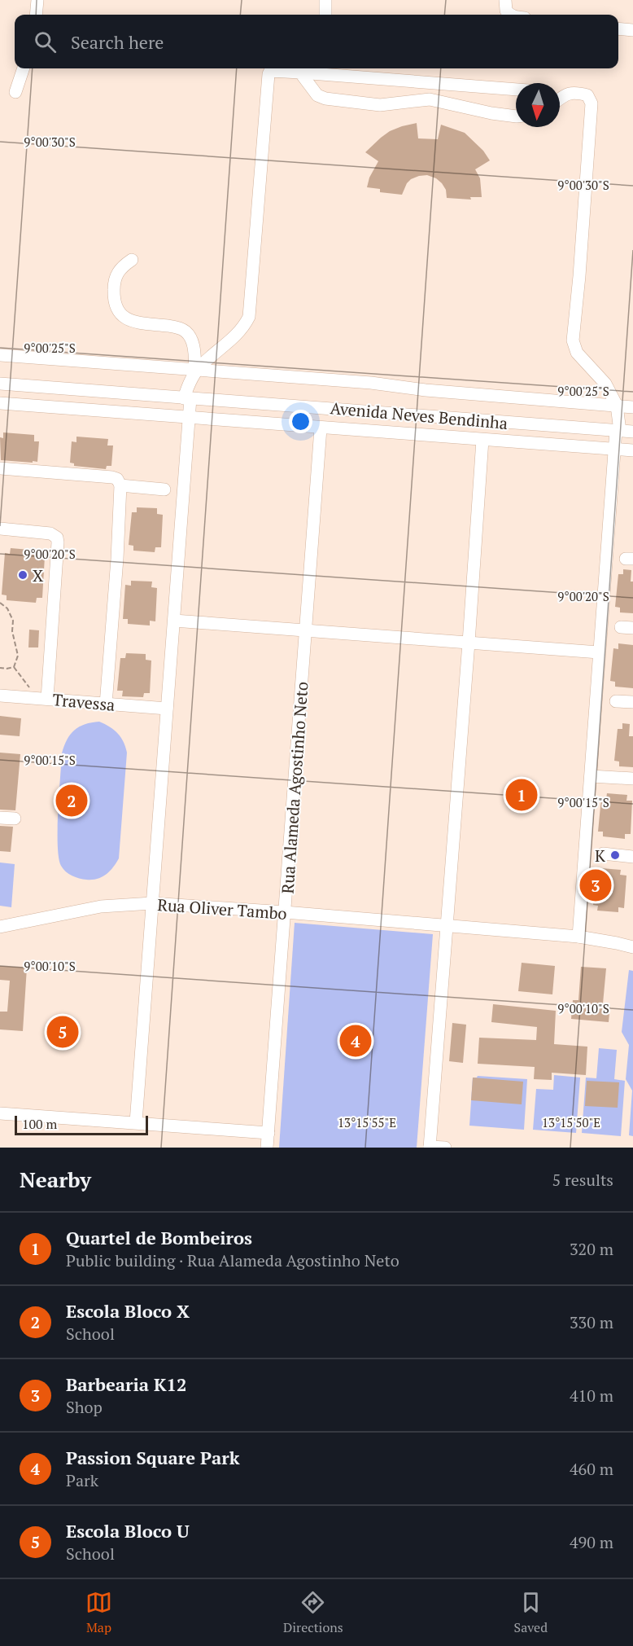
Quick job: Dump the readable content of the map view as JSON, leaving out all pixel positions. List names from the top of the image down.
{
  "streets": {
    "street": [
      "Avenida Neves Bendinha",
      "Travessa",
      "Rua Alameda Agostinho Neto",
      "Rua Oliver Tambo"
    ]
  },
  "crossings": [
    ["Avenida Neves Bendinha", "Rua Alameda Agostinho Neto"],
    ["Rua Alameda Agostinho Neto", "Rua Oliver Tambo"]
  ],
  "places": ["X", "K"],
  "scale_bar": "100 m",
  "north": "bottom",
  "page": {
    "search": "Search here",
    "pins": [
      "1",
      "2",
      "3",
      "5",
      "4"
    ],
    "scale": "100 m",
    "heading": ["Nearby", "5 results"],
    "list": [
      {
        "mark": "1",
        "name": "Quartel de Bombeiros",
        "note": "Public building · Rua Alameda Agostinho Neto",
        "value": "320 m"
      },
      {
        "mark": "2",
        "name": "Escola Bloco X",
        "note": "School",
        "value": "330 m"
      },
      {
        "mark": "3",
        "name": "Barbearia K12",
        "note": "Shop",
        "value": "410 m"
      },
      {
        "mark": "4",
        "name": "Passion Square Park",
        "note": "Park",
        "value": "460 m"
      },
      {
        "mark": "5",
        "name": "Escola Bloco U",
        "note": "School",
        "value": "490 m"
      }
    ],
    "nav": ["Map", "Directions", "Saved"]
  },
  "coordinates": [
    "9°00'30\"S",
    "9°00'25\"S",
    "9°00'20\"S",
    "9°00'15\"S",
    "9°00'10\"S",
    "13°15'55\"E",
    "13°15'50\"E"
  ]
}
